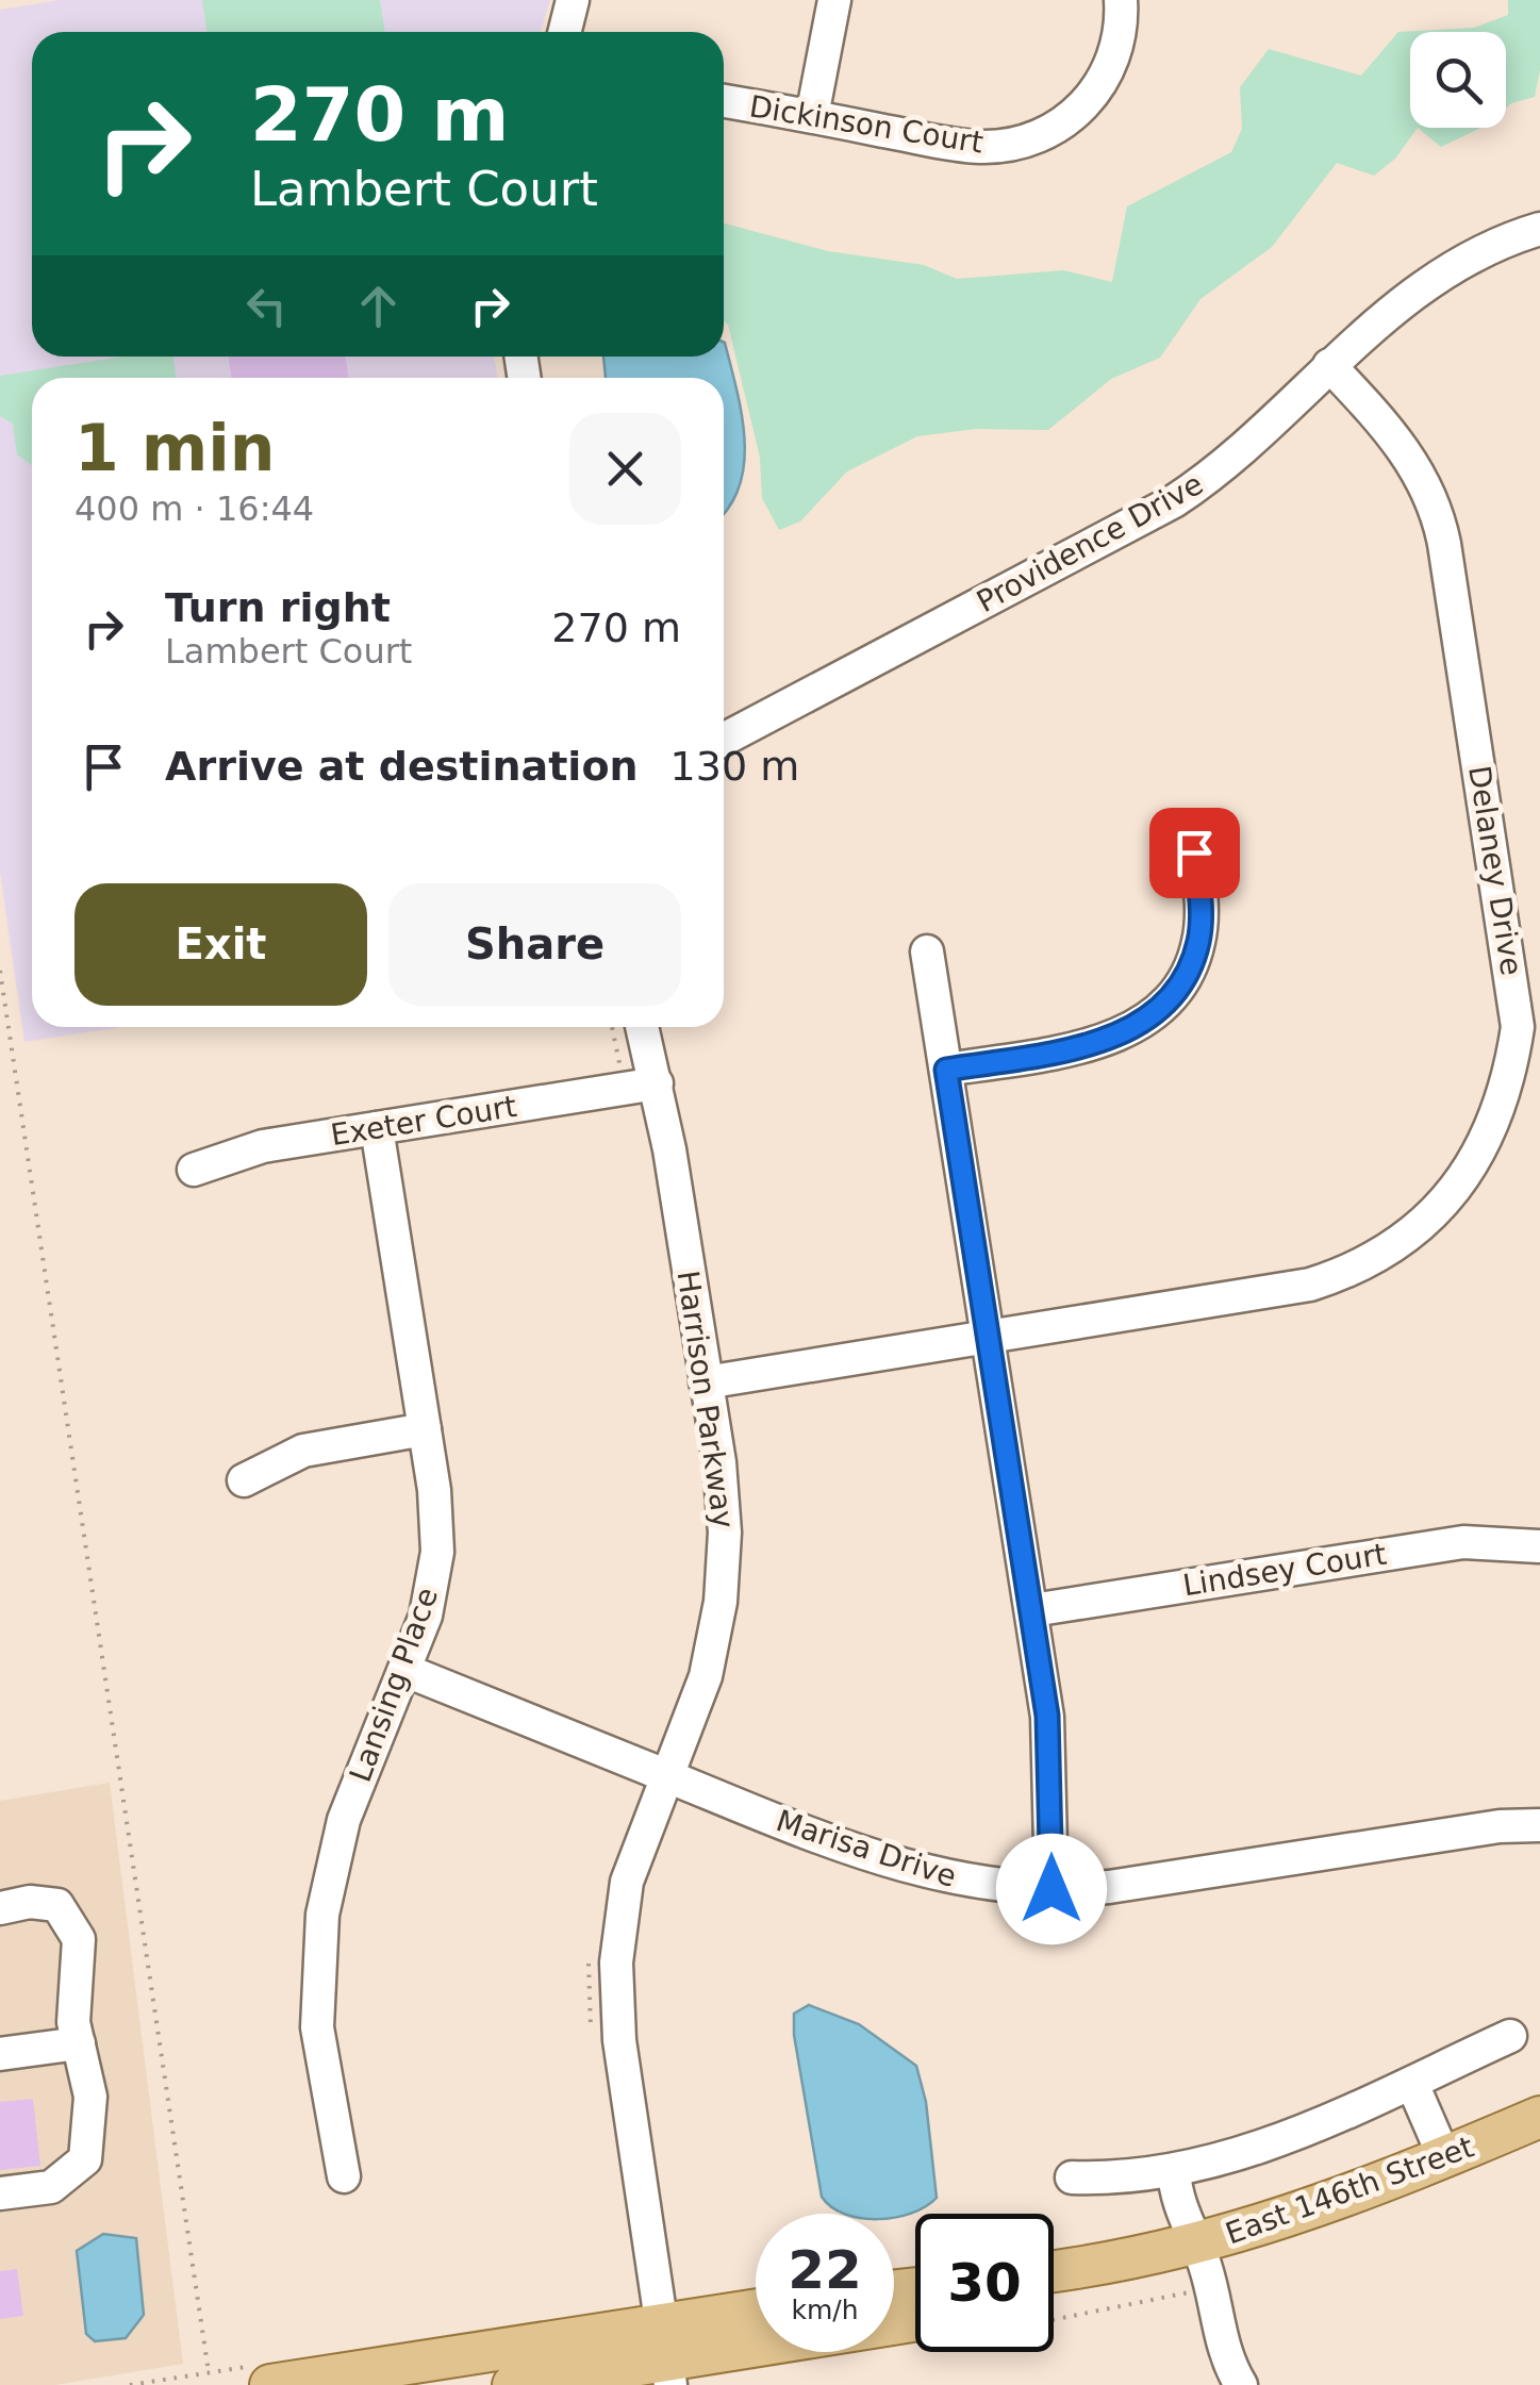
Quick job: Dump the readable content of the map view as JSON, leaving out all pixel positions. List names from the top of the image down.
{
  "streets": {
    "main road": ["East 146th Street"],
    "street": [
      "Dickinson Court",
      "Providence Drive",
      "Delaney Drive",
      "Exeter Court",
      "Harrison Parkway",
      "Lindsey Court",
      "Lansing Place",
      "Marisa Drive"
    ]
  },
  "crossings": [
    ["Providence Drive", "Delaney Drive"],
    ["Delaney Drive", "Harrison Parkway"],
    ["Exeter Court", "Harrison Parkway"],
    ["Exeter Court", "Lansing Place"],
    ["Harrison Parkway", "Marisa Drive"],
    ["Lansing Place", "Marisa Drive"]
  ],
  "page": {
    "turn": ["270 m", "Lambert Court"],
    "heading": ["1 min", "400 m · 16:44"],
    "list": [
      {
        "name": "Turn right",
        "note": "Lambert Court",
        "value": "270 m"
      },
      {
        "name": "Arrive at destination",
        "value": "130 m"
      }
    ],
    "buttons": ["Exit", "Share"],
    "speed": "22 km/h",
    "limit": "30"
  }
}
